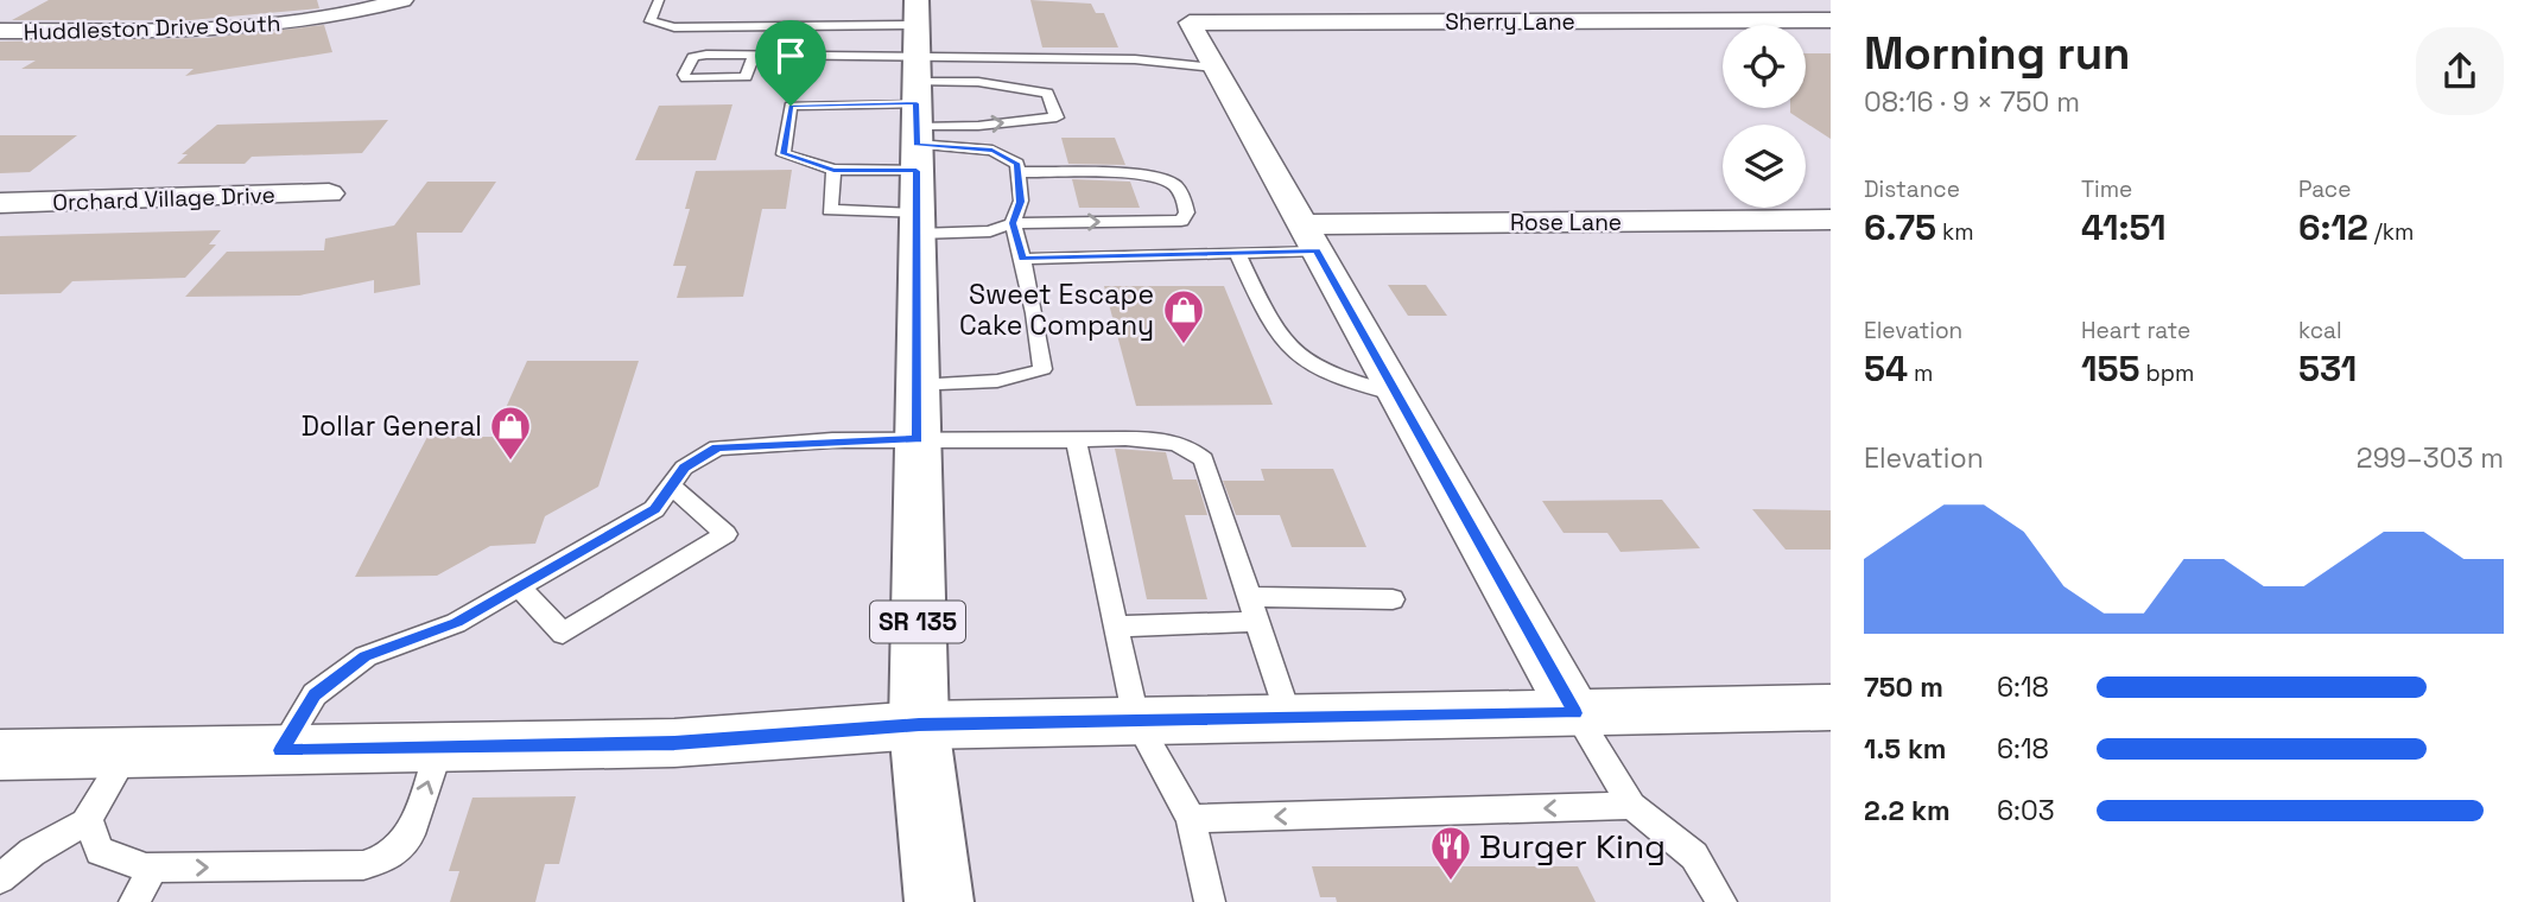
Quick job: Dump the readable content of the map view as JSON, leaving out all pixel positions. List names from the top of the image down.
{
  "streets": {
    "main road": ["SR 135"],
    "street": [
      "Sherry Lane",
      "Huddleston Drive South",
      "Orchard Village Drive",
      "Rose Lane"
    ]
  },
  "places": {
    "shop": ["Sweet Escape Cake Company", "Dollar General"],
    "restaurant": ["Burger King"]
  },
  "page": {
    "heading": ["Morning run", "08:16 · 9 × 750 m"],
    "stats": [
      ["Distance", "6.75 km"],
      ["Time", "41:51"],
      ["Pace", "6:12 /km"],
      ["Elevation", "54 m"],
      ["Heart rate", "155 bpm"],
      ["kcal", "531"]
    ],
    "chart": ["Elevation", "299–303 m"],
    "list": [
      {
        "name": "750 m",
        "note": "6:18"
      },
      {
        "name": "1.5 km",
        "note": "6:18"
      },
      {
        "name": "2.2 km",
        "note": "6:03"
      }
    ]
  }
}
